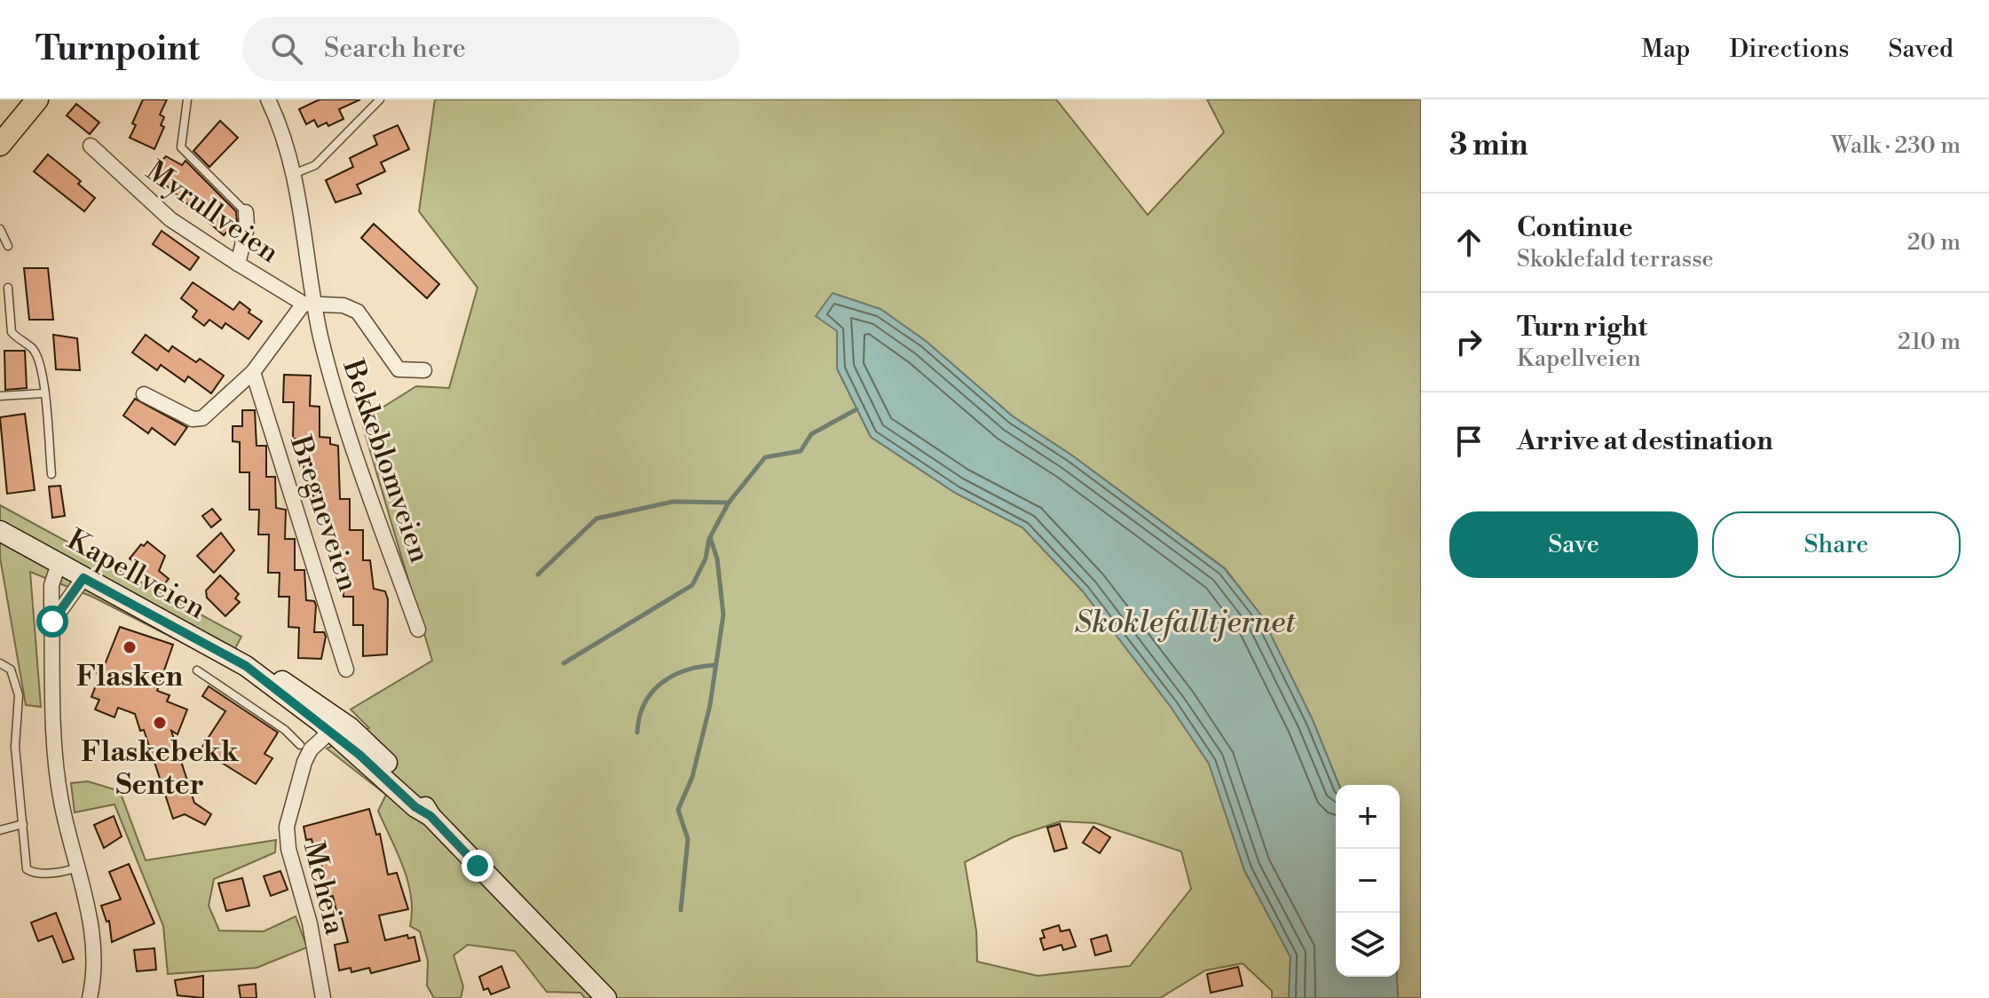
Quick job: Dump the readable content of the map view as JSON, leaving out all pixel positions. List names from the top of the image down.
{
  "streets": {
    "main road": ["Kapellveien"],
    "street": [
      "Myrullveien",
      "Bekkeblomveien",
      "Bregneveien",
      "Meheia"
    ]
  },
  "crossings": [
    ["Myrullveien", "Bekkeblomveien"],
    ["Kapellveien", "Meheia"]
  ],
  "water": ["Skoklefalltjernet"],
  "places": ["Flasken", "Flaskebekk Senter"],
  "page": {
    "header": "Turnpoint",
    "search": "Search here",
    "nav": ["Map", "Directions", "Saved"],
    "heading": ["3 min", "Walk · 230 m"],
    "list": [
      ["Continue", "Skoklefald terrasse", "20 m"],
      ["Turn right", "Kapellveien", "210 m"],
      "Arrive at destination"
    ],
    "buttons": ["Save", "Share"],
    "map_buttons": ["+", "−"]
  }
}
